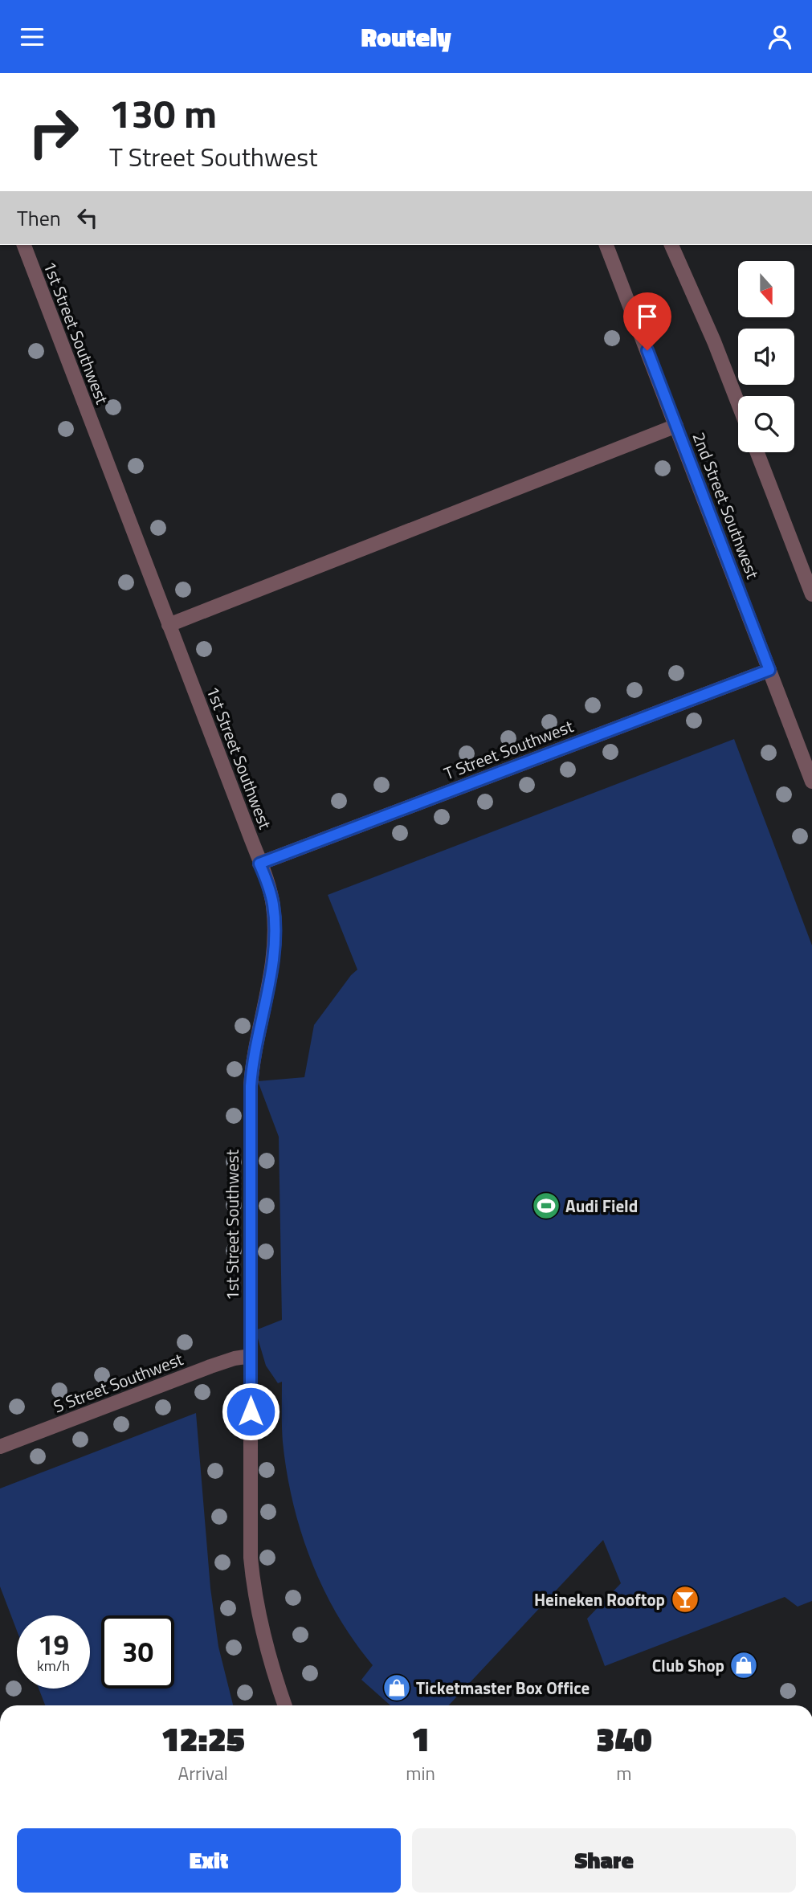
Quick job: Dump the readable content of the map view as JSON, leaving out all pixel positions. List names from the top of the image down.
{
  "streets": {
    "street": [
      "1st Street Southwest",
      "2nd Street Southwest",
      "T Street Southwest",
      "S Street Southwest"
    ]
  },
  "crossings": [
    ["1st Street Southwest", "T Street Southwest"],
    ["1st Street Southwest", "S Street Southwest"],
    ["2nd Street Southwest", "T Street Southwest"]
  ],
  "places": {
    "sports": ["Audi Field"],
    "bar": ["Heineken Rooftop"],
    "shop": ["Club Shop", "Ticketmaster Box Office"]
  },
  "north": "bottom",
  "page": {
    "header": "Routely",
    "turn": ["130 m", "T Street Southwest"],
    "then": "Then",
    "speed": "19 km/h",
    "limit": "30",
    "eta": [
      "12:25",
      "Arrival",
      "1",
      "min",
      "340",
      "m"
    ],
    "buttons": ["Exit", "Share"]
  }
}
